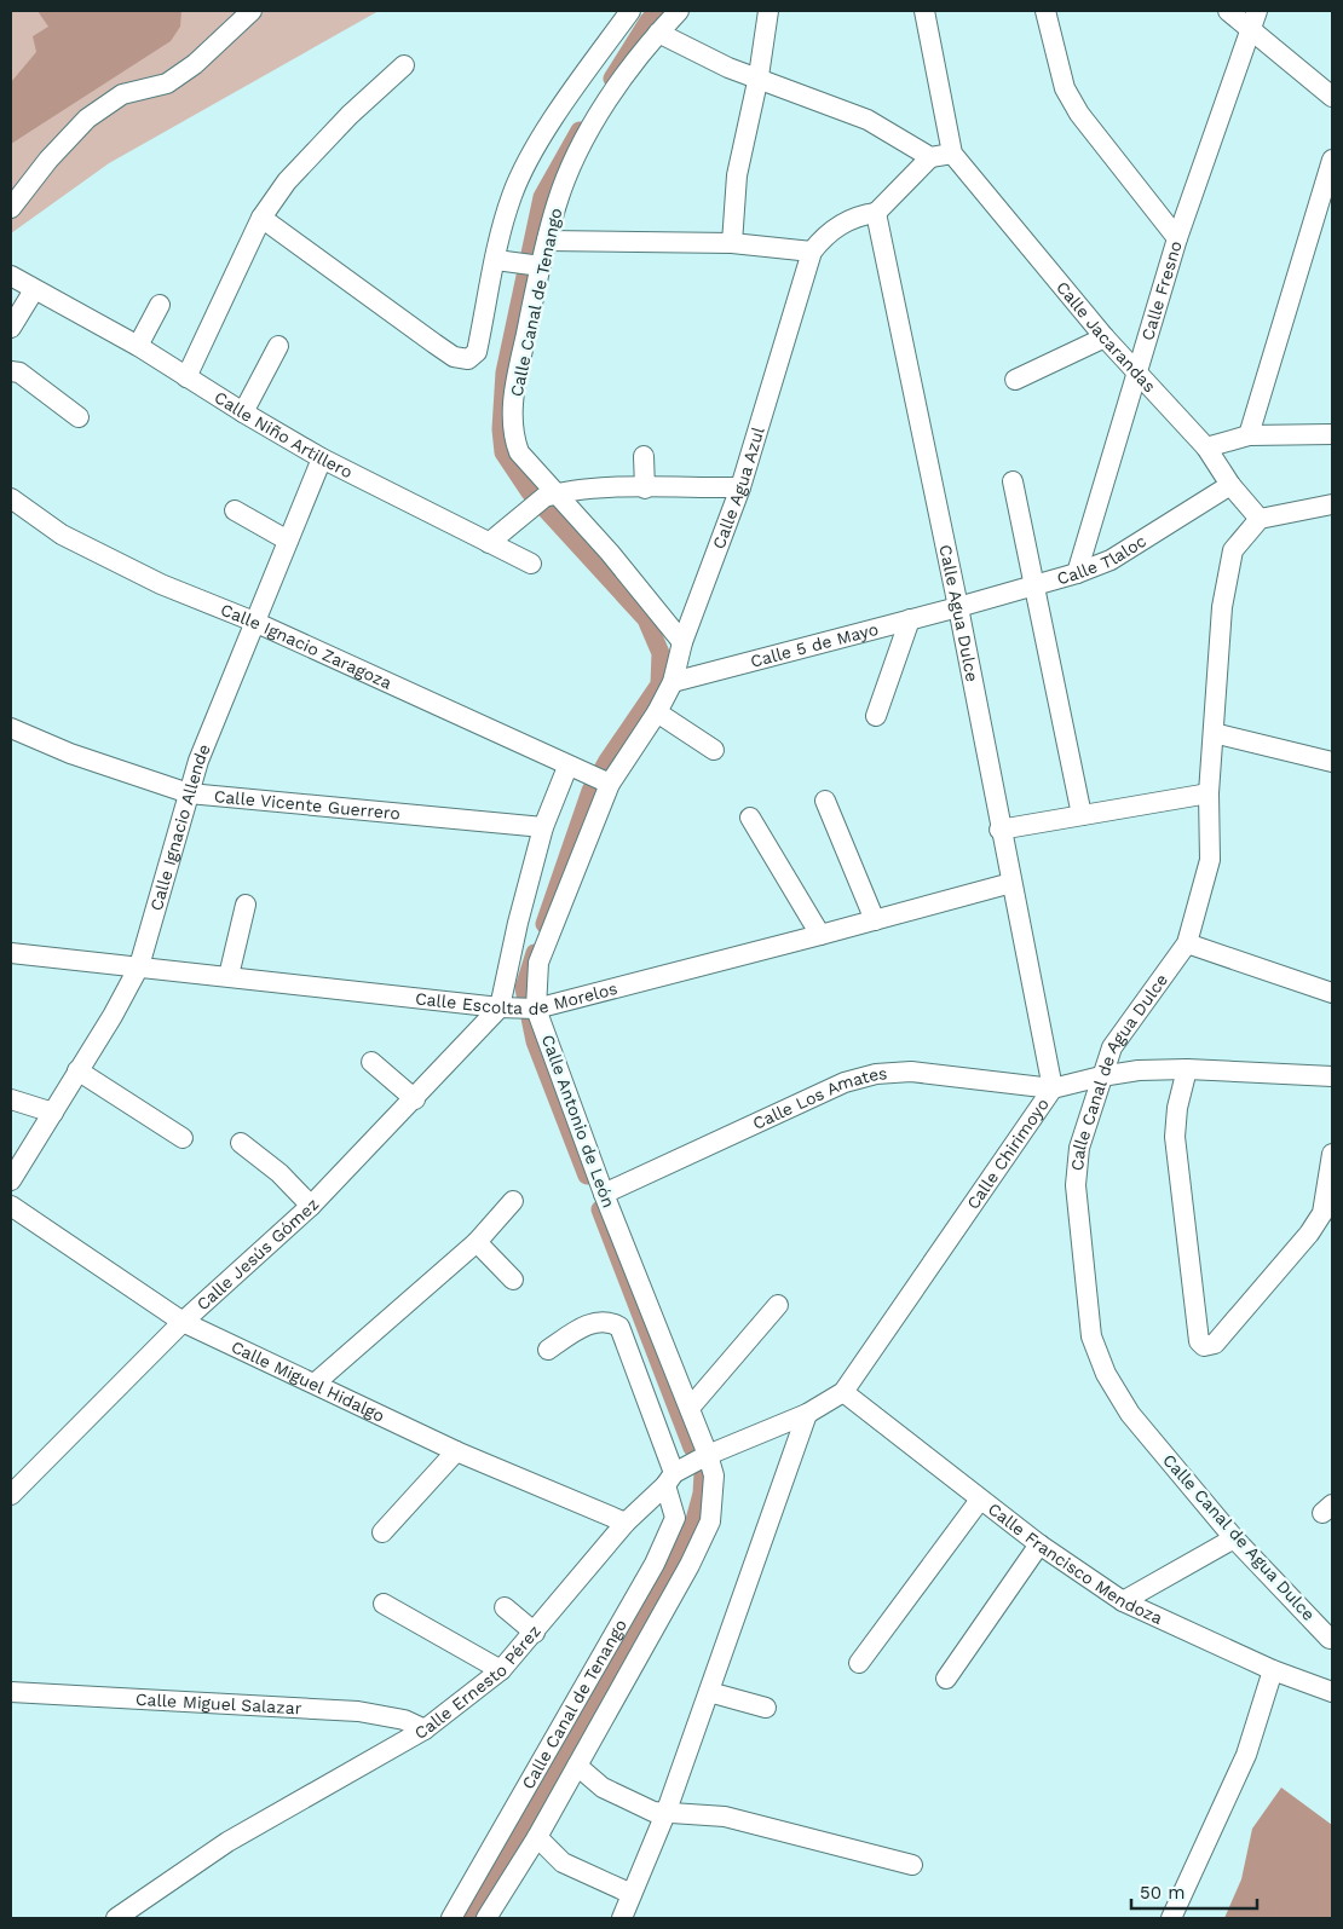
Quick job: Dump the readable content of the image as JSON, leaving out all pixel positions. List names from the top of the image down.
{
  "streets": {
    "street": [
      "Calle Fresno",
      "Calle Canal de Tenango",
      "Calle Jacarandas",
      "Calle Niño Artillero",
      "Calle Agua Azul",
      "Calle Tlaloc",
      "Calle Agua Dulce",
      "Calle 5 de Mayo",
      "Calle Ignacio Zaragoza",
      "Calle Vicente Guerrero",
      "Calle Ignacio Allende",
      "Calle Escolta de Morelos",
      "Calle Canal de Agua Dulce",
      "Calle Los Amates",
      "Calle Antonio de León",
      "Calle Chirimoyo",
      "Calle Jesús Gómez",
      "Calle Miguel Hidalgo",
      "Calle Francisco Mendoza",
      "Calle Ernesto Pérez",
      "Calle Miguel Salazar"
    ]
  },
  "crossings": [
    ["Calle Fresno", "Calle Jacarandas"],
    ["Calle Fresno", "Calle Tlaloc"],
    ["Calle Canal de Tenango", "Calle Agua Azul"],
    ["Calle Canal de Tenango", "Calle Antonio de León"],
    ["Calle Canal de Tenango", "Calle Ernesto Pérez"],
    ["Calle Jacarandas", "Calle Tlaloc"],
    ["Calle Jacarandas", "Calle Canal de Agua Dulce"],
    ["Calle Niño Artillero", "Calle Ignacio Allende"],
    ["Calle Agua Azul", "Calle Agua Dulce"],
    ["Calle Agua Azul", "Calle 5 de Mayo"],
    ["Calle Agua Azul", "Calle Ignacio Zaragoza"],
    ["Calle Agua Azul", "Calle Antonio de León"],
    ["Calle Tlaloc", "Calle Agua Dulce"],
    ["Calle Tlaloc", "Calle 5 de Mayo"],
    ["Calle Agua Dulce", "Calle 5 de Mayo"],
    ["Calle Agua Dulce", "Calle Escolta de Morelos"],
    ["Calle Agua Dulce", "Calle Los Amates"],
    ["Calle Agua Dulce", "Calle Chirimoyo"],
    ["Calle Ignacio Zaragoza", "Calle Ignacio Allende"],
    ["Calle Ignacio Zaragoza", "Calle Antonio de León"],
    ["Calle Vicente Guerrero", "Calle Ignacio Allende"],
    ["Calle Ignacio Allende", "Calle Escolta de Morelos"],
    ["Calle Escolta de Morelos", "Calle Antonio de León"],
    ["Calle Escolta de Morelos", "Calle Jesús Gómez"],
    ["Calle Canal de Agua Dulce", "Calle Chirimoyo"],
    ["Calle Los Amates", "Calle Antonio de León"],
    ["Calle Los Amates", "Calle Chirimoyo"],
    ["Calle Antonio de León", "Calle Jesús Gómez"],
    ["Calle Antonio de León", "Calle Ernesto Pérez"],
    ["Calle Chirimoyo", "Calle Francisco Mendoza"],
    ["Calle Chirimoyo", "Calle Ernesto Pérez"],
    ["Calle Jesús Gómez", "Calle Miguel Hidalgo"],
    ["Calle Miguel Hidalgo", "Calle Ernesto Pérez"],
    ["Calle Francisco Mendoza", "Calle Ernesto Pérez"],
    ["Calle Ernesto Pérez", "Calle Miguel Salazar"]
  ],
  "scale_bar": "50 m"
}
